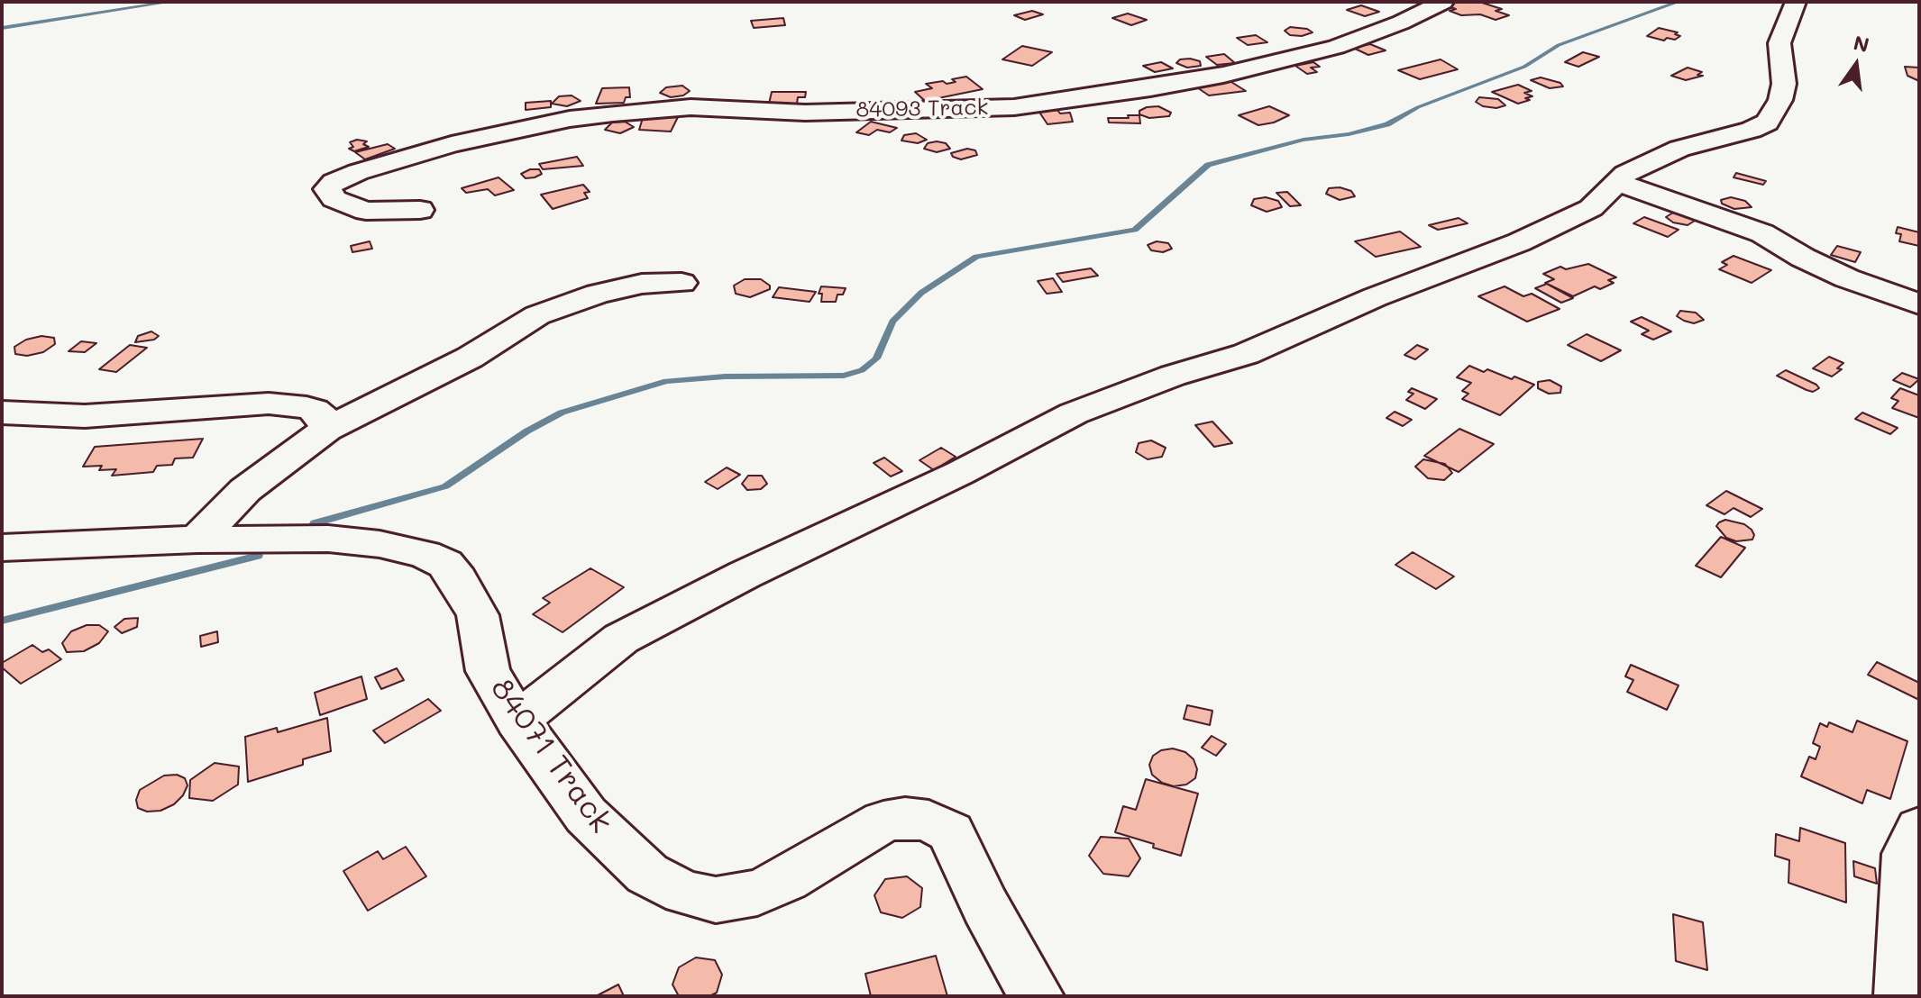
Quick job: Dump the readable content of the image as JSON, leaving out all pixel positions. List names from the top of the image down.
{
  "streets": {
    "street": ["84093 Track", "84071 Track"]
  },
  "north": "top"
}
